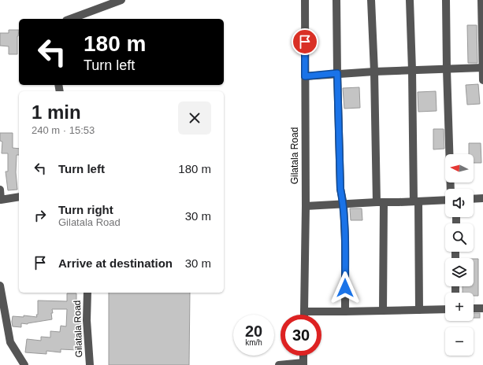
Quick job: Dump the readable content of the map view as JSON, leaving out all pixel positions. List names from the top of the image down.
{
  "streets": {
    "street": ["Gilatala Road"]
  },
  "north": "left",
  "page": {
    "turn": ["180 m", "Turn left"],
    "heading": ["1 min", "240 m · 15:53"],
    "list": [
      {
        "name": "Turn left",
        "value": "180 m"
      },
      {
        "name": "Turn right",
        "note": "Gilatala Road",
        "value": "30 m"
      },
      {
        "name": "Arrive at destination",
        "value": "30 m"
      }
    ],
    "map_buttons": ["+", "−"],
    "speed": "20 km/h",
    "limit": "30"
  }
}
